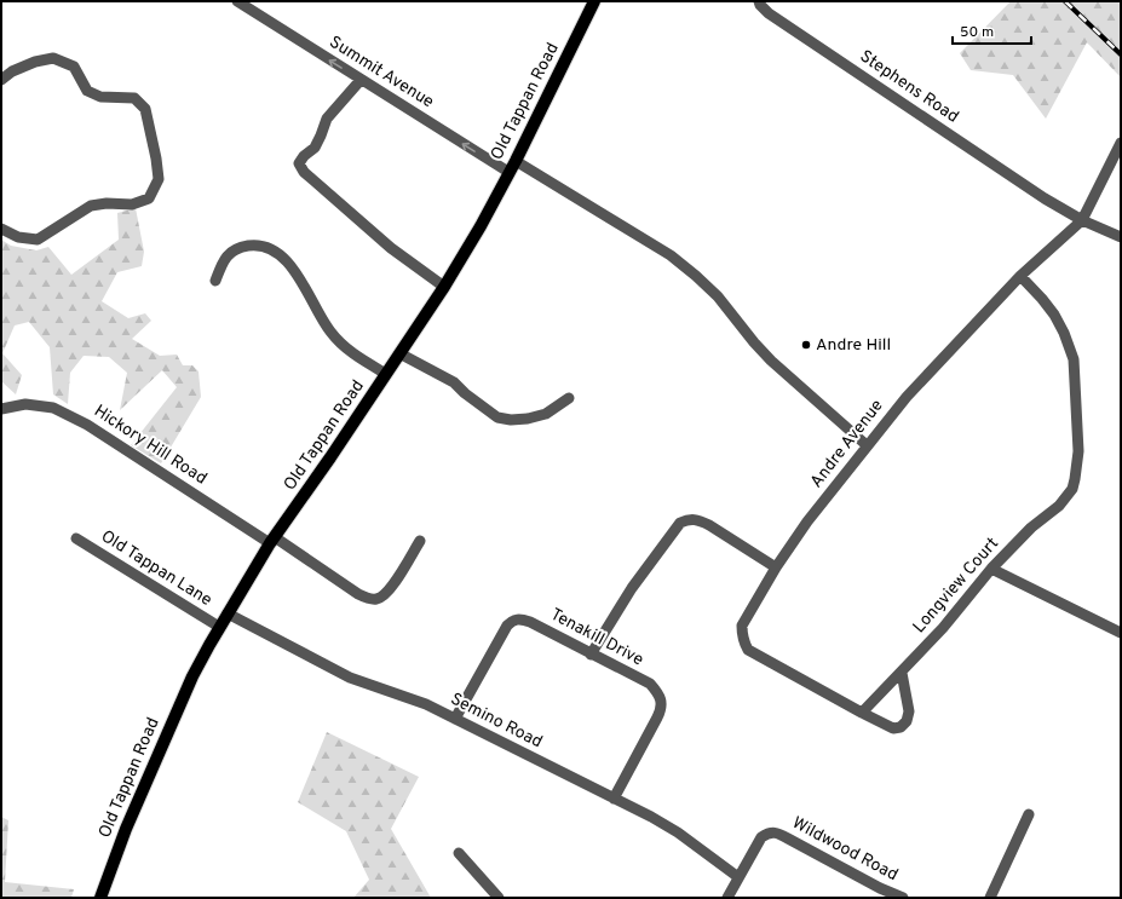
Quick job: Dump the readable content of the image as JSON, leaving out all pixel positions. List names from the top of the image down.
{
  "streets": {
    "main road": ["Old Tappan Road"],
    "street": [
      "Summit Avenue",
      "Stephens Road",
      "Andre Avenue",
      "Hickory Hill Road",
      "Old Tappan Lane",
      "Longview Court",
      "Tenakill Drive",
      "Semino Road",
      "Wildwood Road"
    ]
  },
  "crossings": [
    ["Summit Avenue", "Old Tappan Road"],
    ["Stephens Road", "Andre Avenue"],
    ["Old Tappan Road", "Hickory Hill Road"],
    ["Old Tappan Road", "Old Tappan Lane"],
    ["Old Tappan Road", "Semino Road"],
    ["Andre Avenue", "Longview Court"],
    ["Tenakill Drive", "Semino Road"],
    ["Semino Road", "Wildwood Road"]
  ],
  "one_way": ["Summit Avenue"],
  "places": ["Andre Hill"],
  "scale_bar": "50 m"
}
